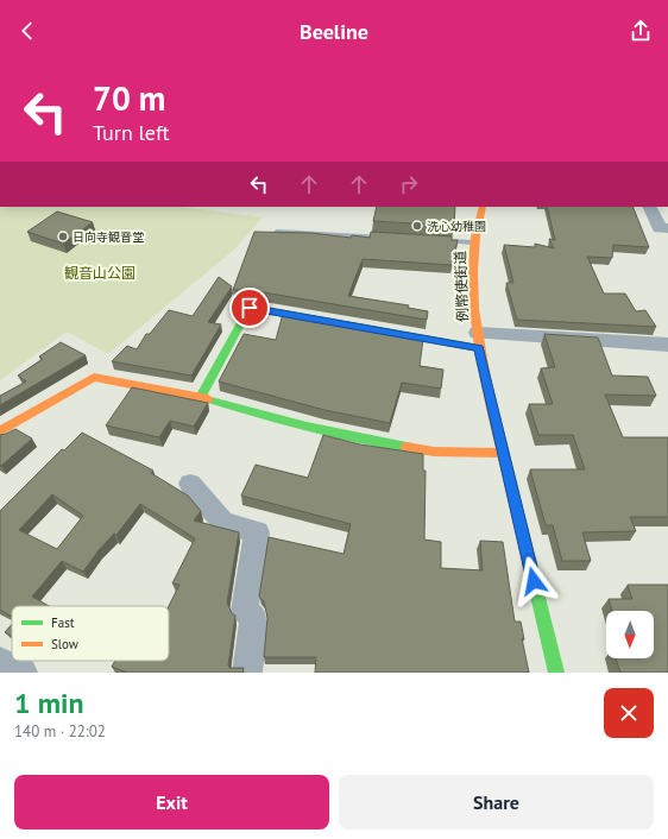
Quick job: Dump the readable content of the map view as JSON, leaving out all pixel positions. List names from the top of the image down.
{
  "streets": {
    "street": ["例幣使街道"]
  },
  "parks": ["観音山公園"],
  "places": ["洗心幼稚園", "日向寺観音堂"],
  "legend": ["Fast", "Slow"],
  "north": "bottom",
  "page": {
    "header": "Beeline",
    "turn": ["70 m", "Turn left"],
    "heading": ["1 min", "140 m · 22:02"],
    "buttons": ["Exit", "Share"]
  }
}
